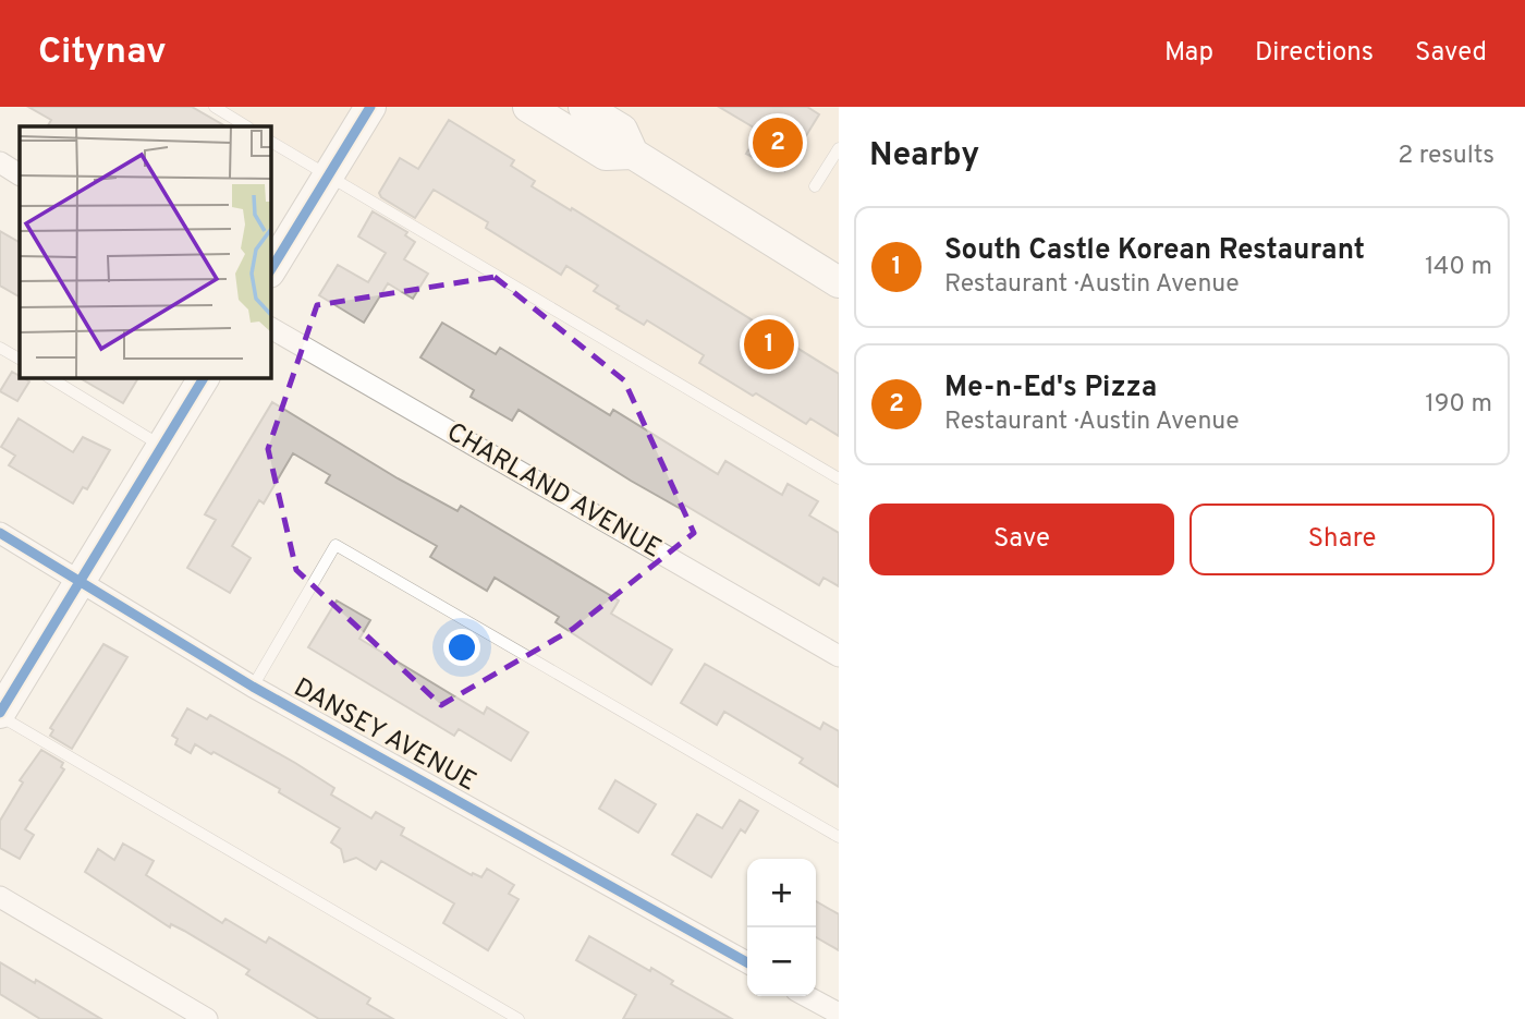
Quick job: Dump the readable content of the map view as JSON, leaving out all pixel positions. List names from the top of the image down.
{
  "streets": {
    "street": ["CHARLAND AVENUE", "DANSEY AVENUE"]
  },
  "page": {
    "header": "Citynav",
    "nav": ["Map", "Directions", "Saved"],
    "heading": ["Nearby", "2 results"],
    "pins": ["2", "1"],
    "list": [
      {
        "mark": "1",
        "name": "South Castle Korean Restaurant",
        "note": "Restaurant · Austin Avenue",
        "value": "140 m"
      },
      {
        "mark": "2",
        "name": "Me-n-Ed's Pizza",
        "note": "Restaurant · Austin Avenue",
        "value": "190 m"
      }
    ],
    "buttons": ["Save", "Share"],
    "map_buttons": ["+", "−"]
  }
}
